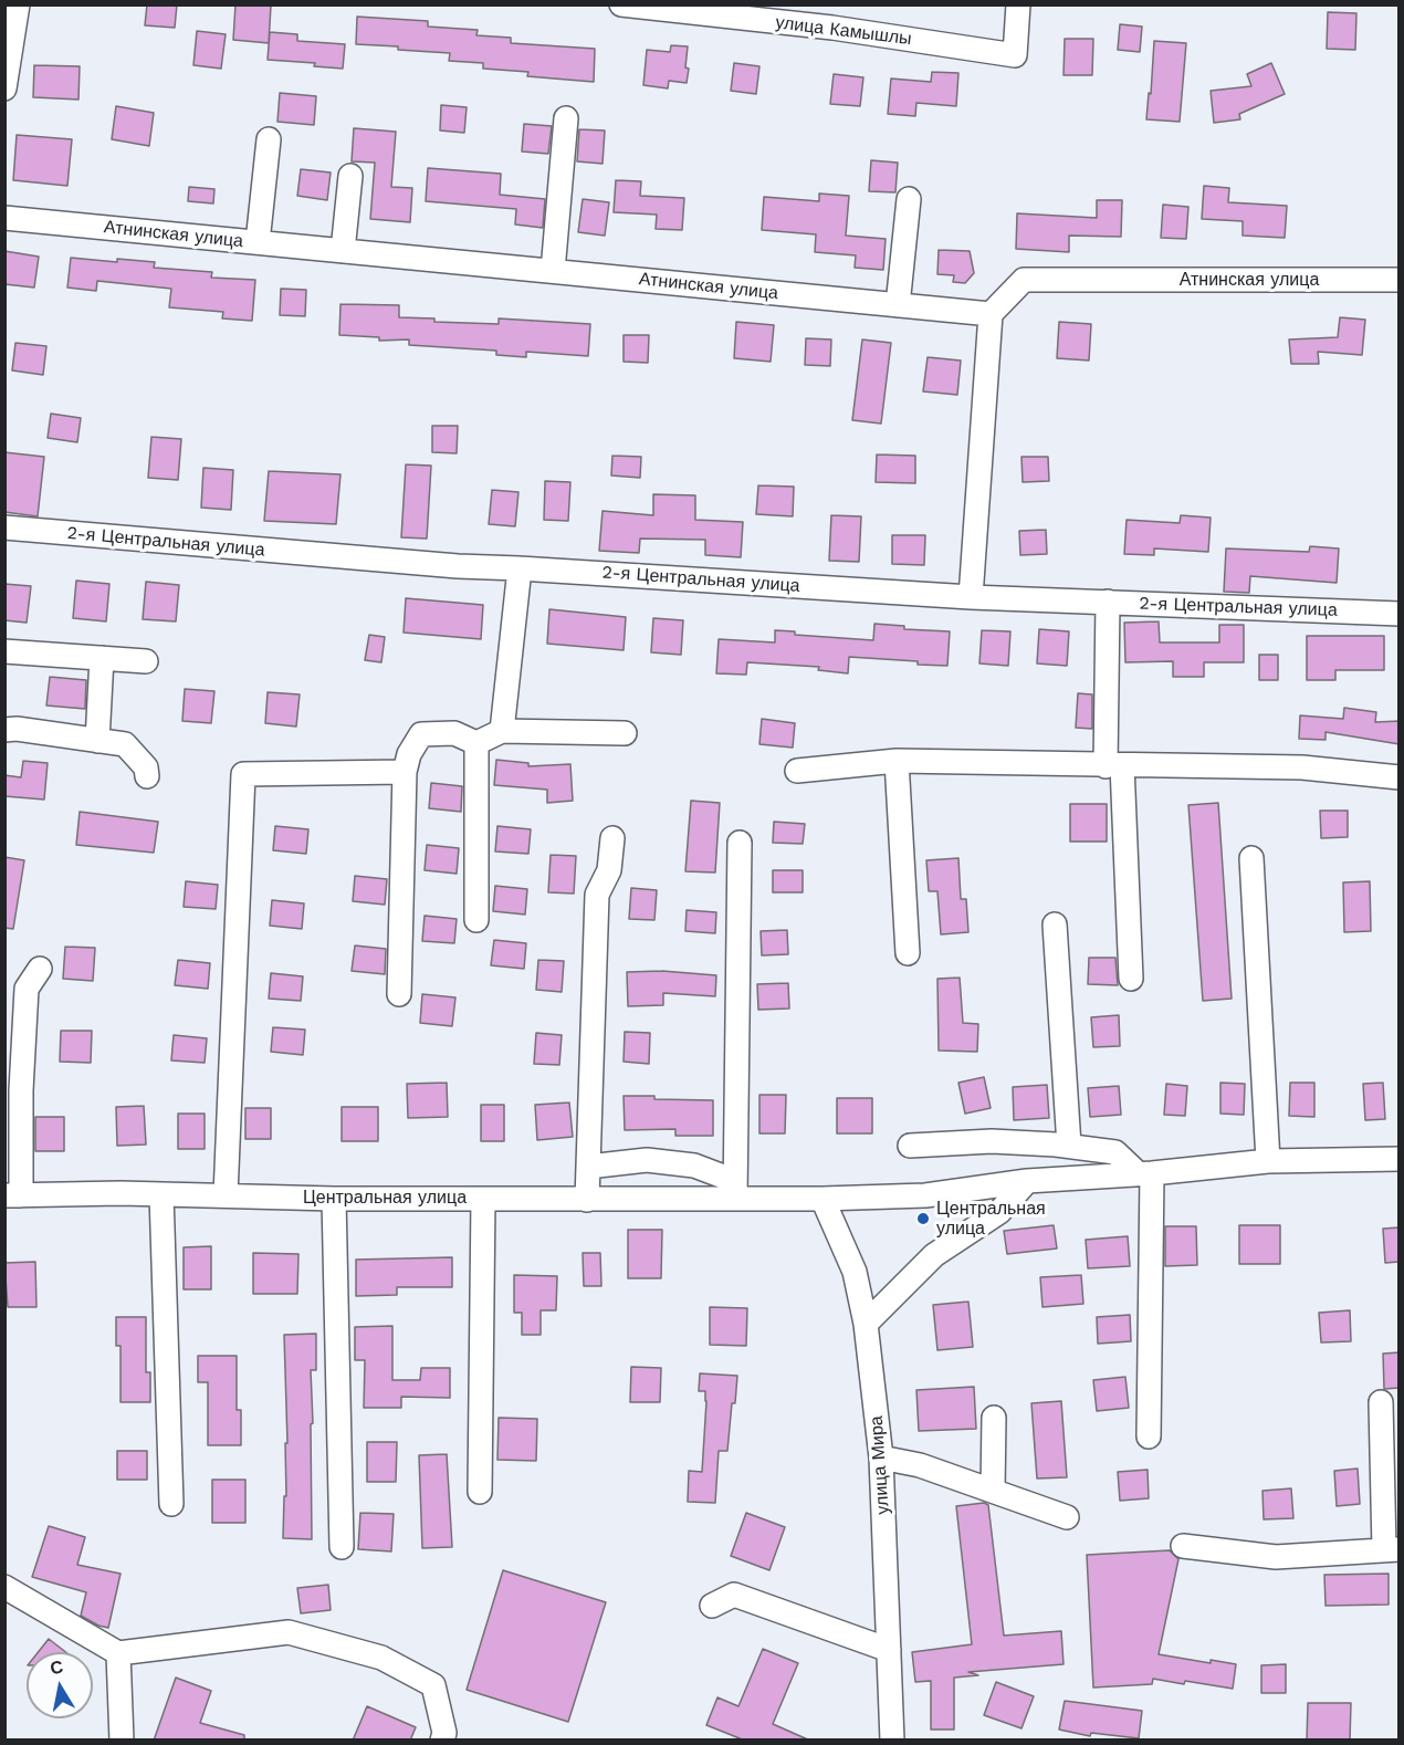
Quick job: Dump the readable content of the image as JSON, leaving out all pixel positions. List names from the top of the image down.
{
  "streets": {
    "street": [
      "улица Камышлы",
      "Атнинская улица",
      "2-я Центральная улица",
      "Центральная улица",
      "улица Мира"
    ]
  },
  "crossings": [
    ["Центральная улица", "улица Мира"]
  ],
  "places": ["Центральная улица"],
  "north": "top"
}
